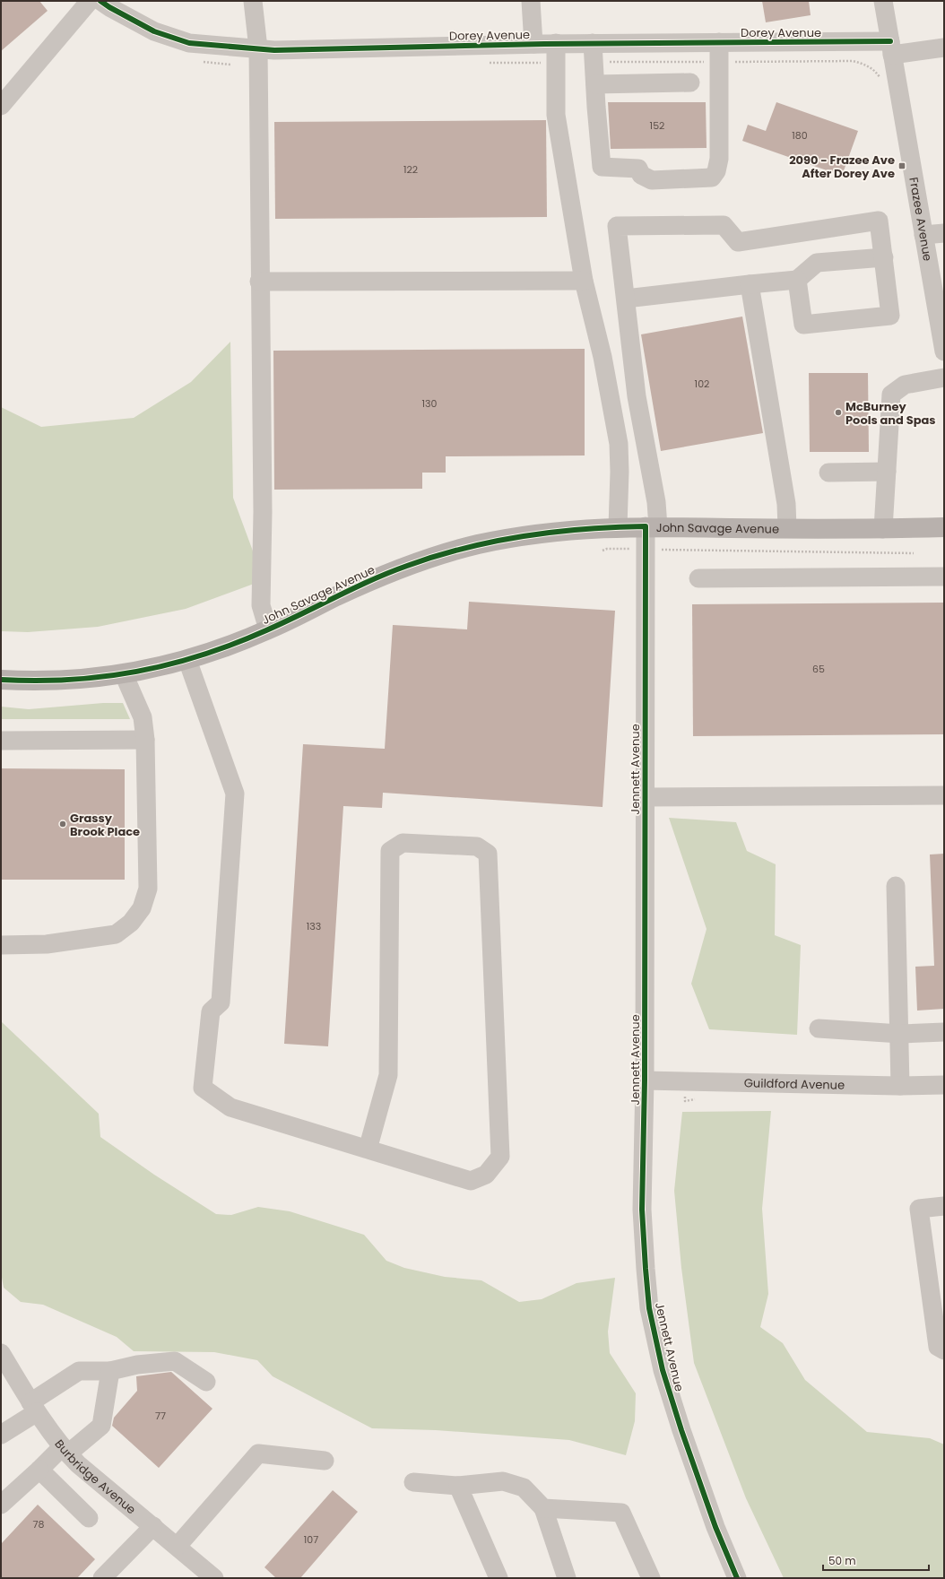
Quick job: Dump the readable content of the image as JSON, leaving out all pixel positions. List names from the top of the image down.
{
  "streets": {
    "main road": ["John Savage Avenue"],
    "street": [
      "Dorey Avenue",
      "Frazee Avenue",
      "Jennett Avenue",
      "Guildford Avenue",
      "Burbridge Avenue"
    ]
  },
  "crossings": [
    ["Dorey Avenue", "Frazee Avenue"],
    ["John Savage Avenue", "Jennett Avenue"],
    ["Jennett Avenue", "Guildford Avenue"]
  ],
  "places": {
    "transit": ["2090 - Frazee Ave After Dorey Ave"],
    "other": ["McBurney Pools and Spas", "Grassy Brook Place"]
  },
  "house_numbers": [
    "152",
    "180",
    "122",
    "102",
    "130",
    "65",
    "133",
    "77",
    "78",
    "107"
  ],
  "scale_bar": "50 m"
}
